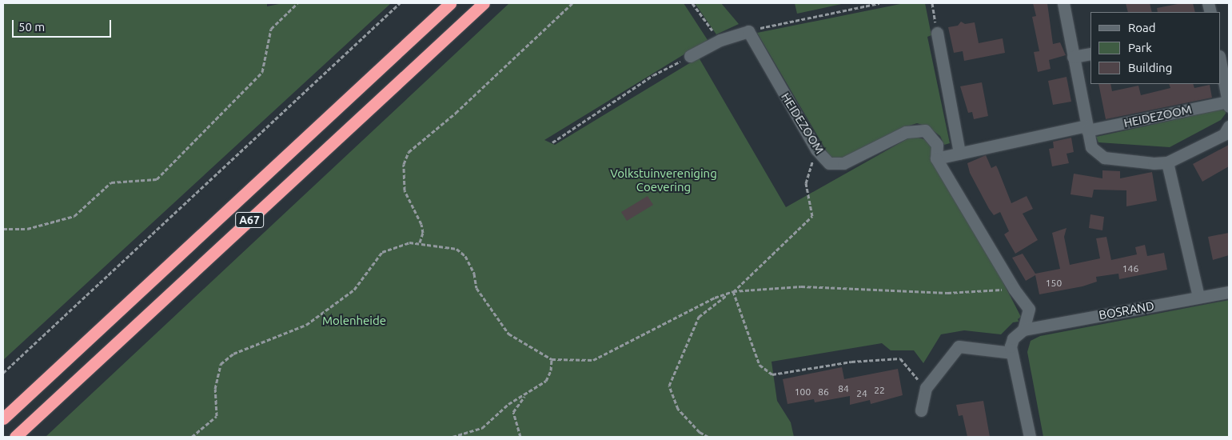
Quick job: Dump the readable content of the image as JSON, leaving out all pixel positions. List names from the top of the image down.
{
  "streets": {
    "highway": ["A67"],
    "street": ["HEIDEZOOM", "BOSRAND"]
  },
  "parks": ["Volkstuinvereniging Coevering", "Molenheide"],
  "house_numbers": [
    "146",
    "150",
    "84",
    "22",
    "100",
    "86",
    "24"
  ],
  "legend": ["Road", "Park", "Building"],
  "scale_bar": "50 m"
}
